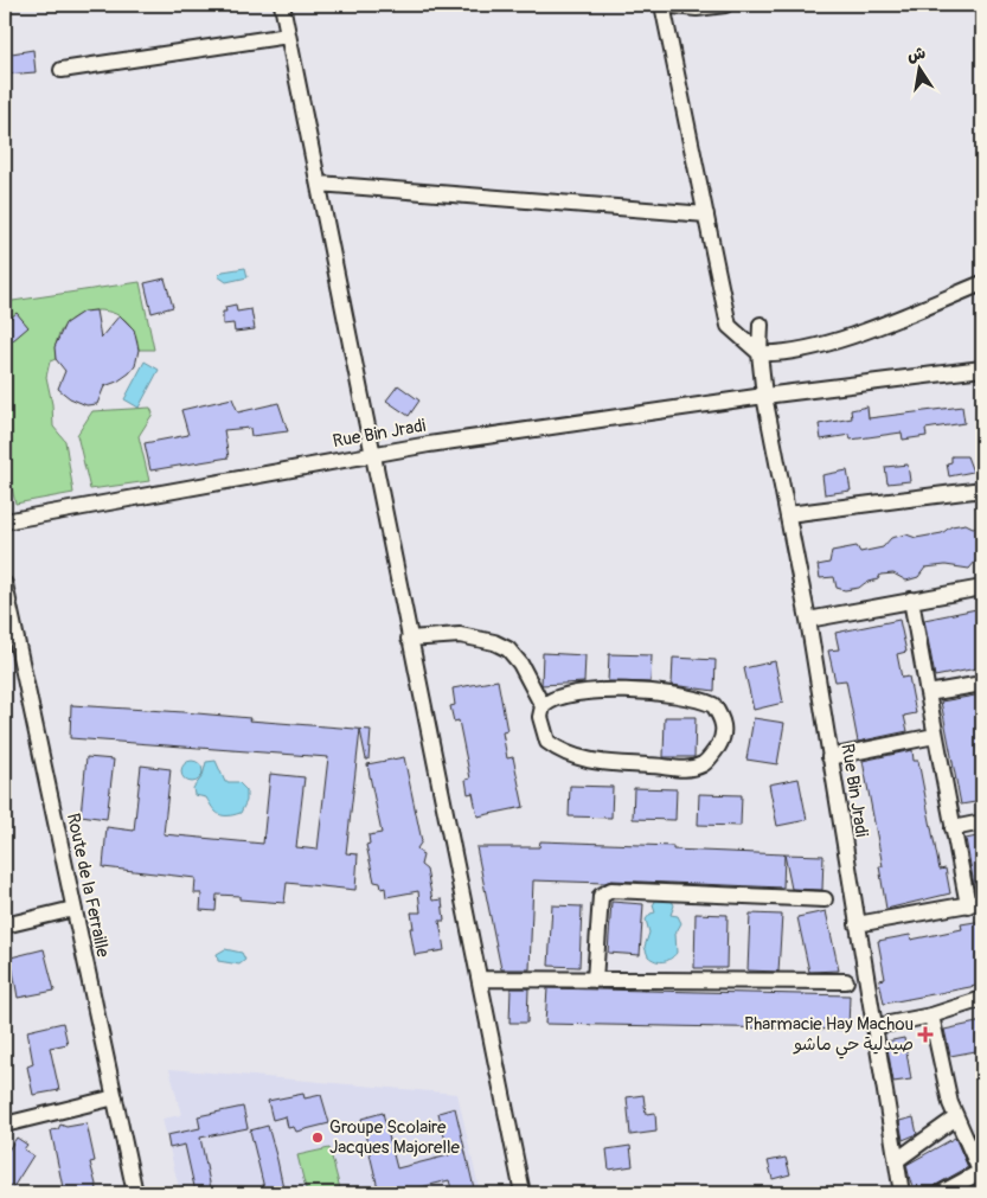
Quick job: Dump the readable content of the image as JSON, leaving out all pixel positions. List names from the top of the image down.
{
  "streets": {
    "street": ["Rue Bin Jradi", "Route de la Ferraille"]
  },
  "places": {
    "health": ["Pharmacie Hay Machou صيدلية حي ماشو"],
    "other": ["Groupe Scolaire Jacques Majorelle"]
  },
  "north": "top"
}
